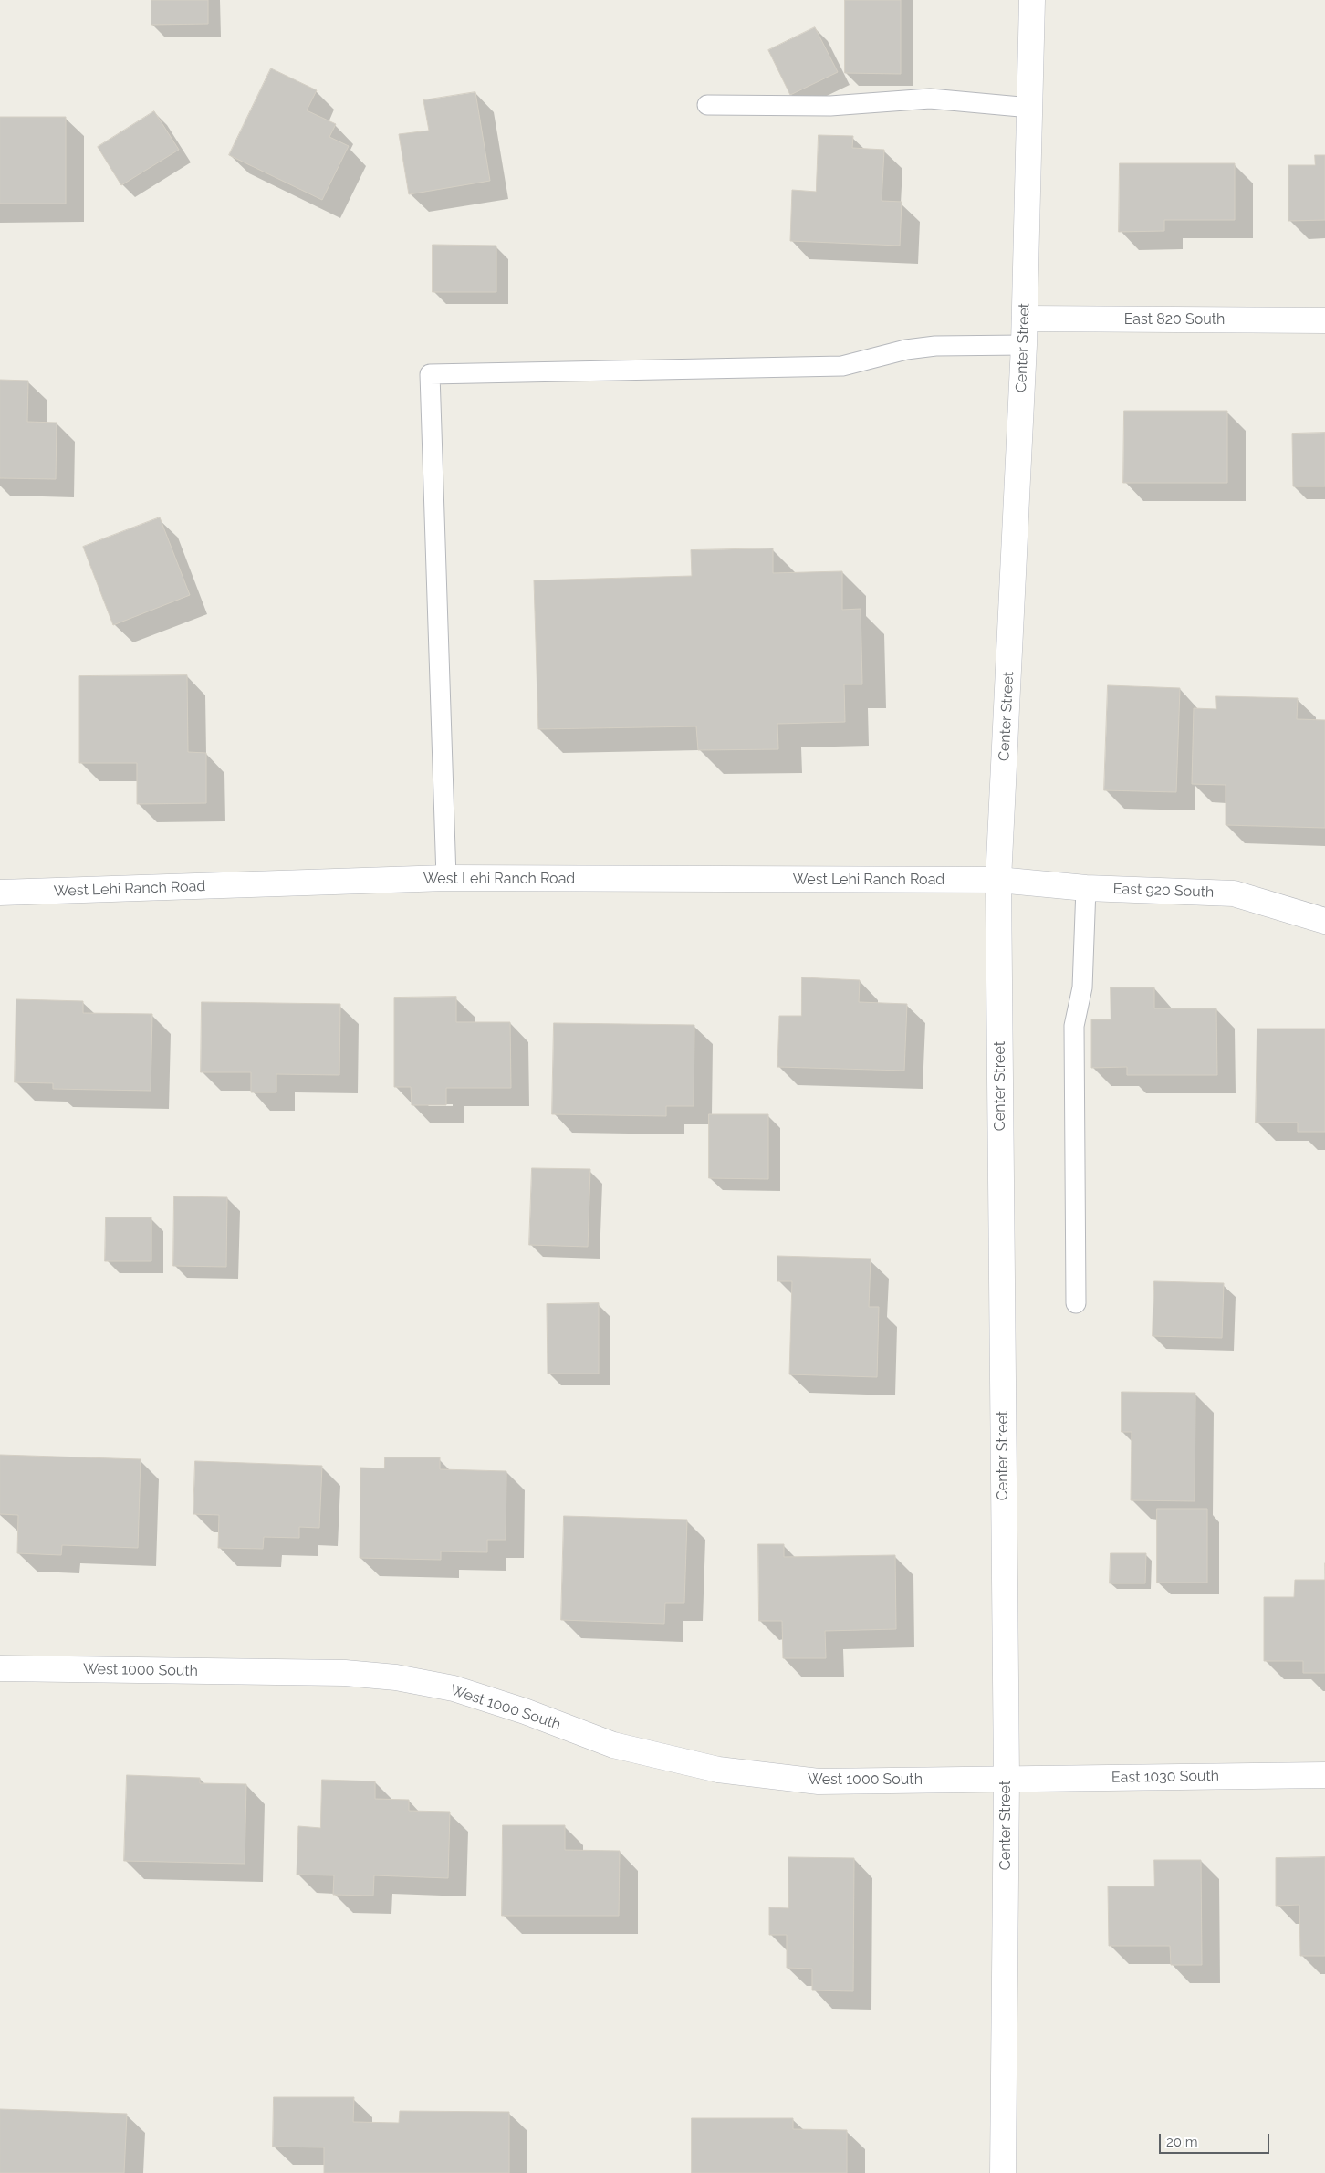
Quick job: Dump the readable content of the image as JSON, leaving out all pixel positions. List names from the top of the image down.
{
  "streets": {
    "street": [
      "East 820 South",
      "Center Street",
      "West Lehi Ranch Road",
      "East 920 South",
      "West 1000 South",
      "East 1030 South"
    ]
  },
  "crossings": [
    ["East 820 South", "Center Street"],
    ["Center Street", "West Lehi Ranch Road"],
    ["Center Street", "East 920 South"],
    ["Center Street", "West 1000 South"],
    ["Center Street", "East 1030 South"],
    ["West Lehi Ranch Road", "East 920 South"],
    ["West 1000 South", "East 1030 South"]
  ],
  "scale_bar": "20 m"
}
